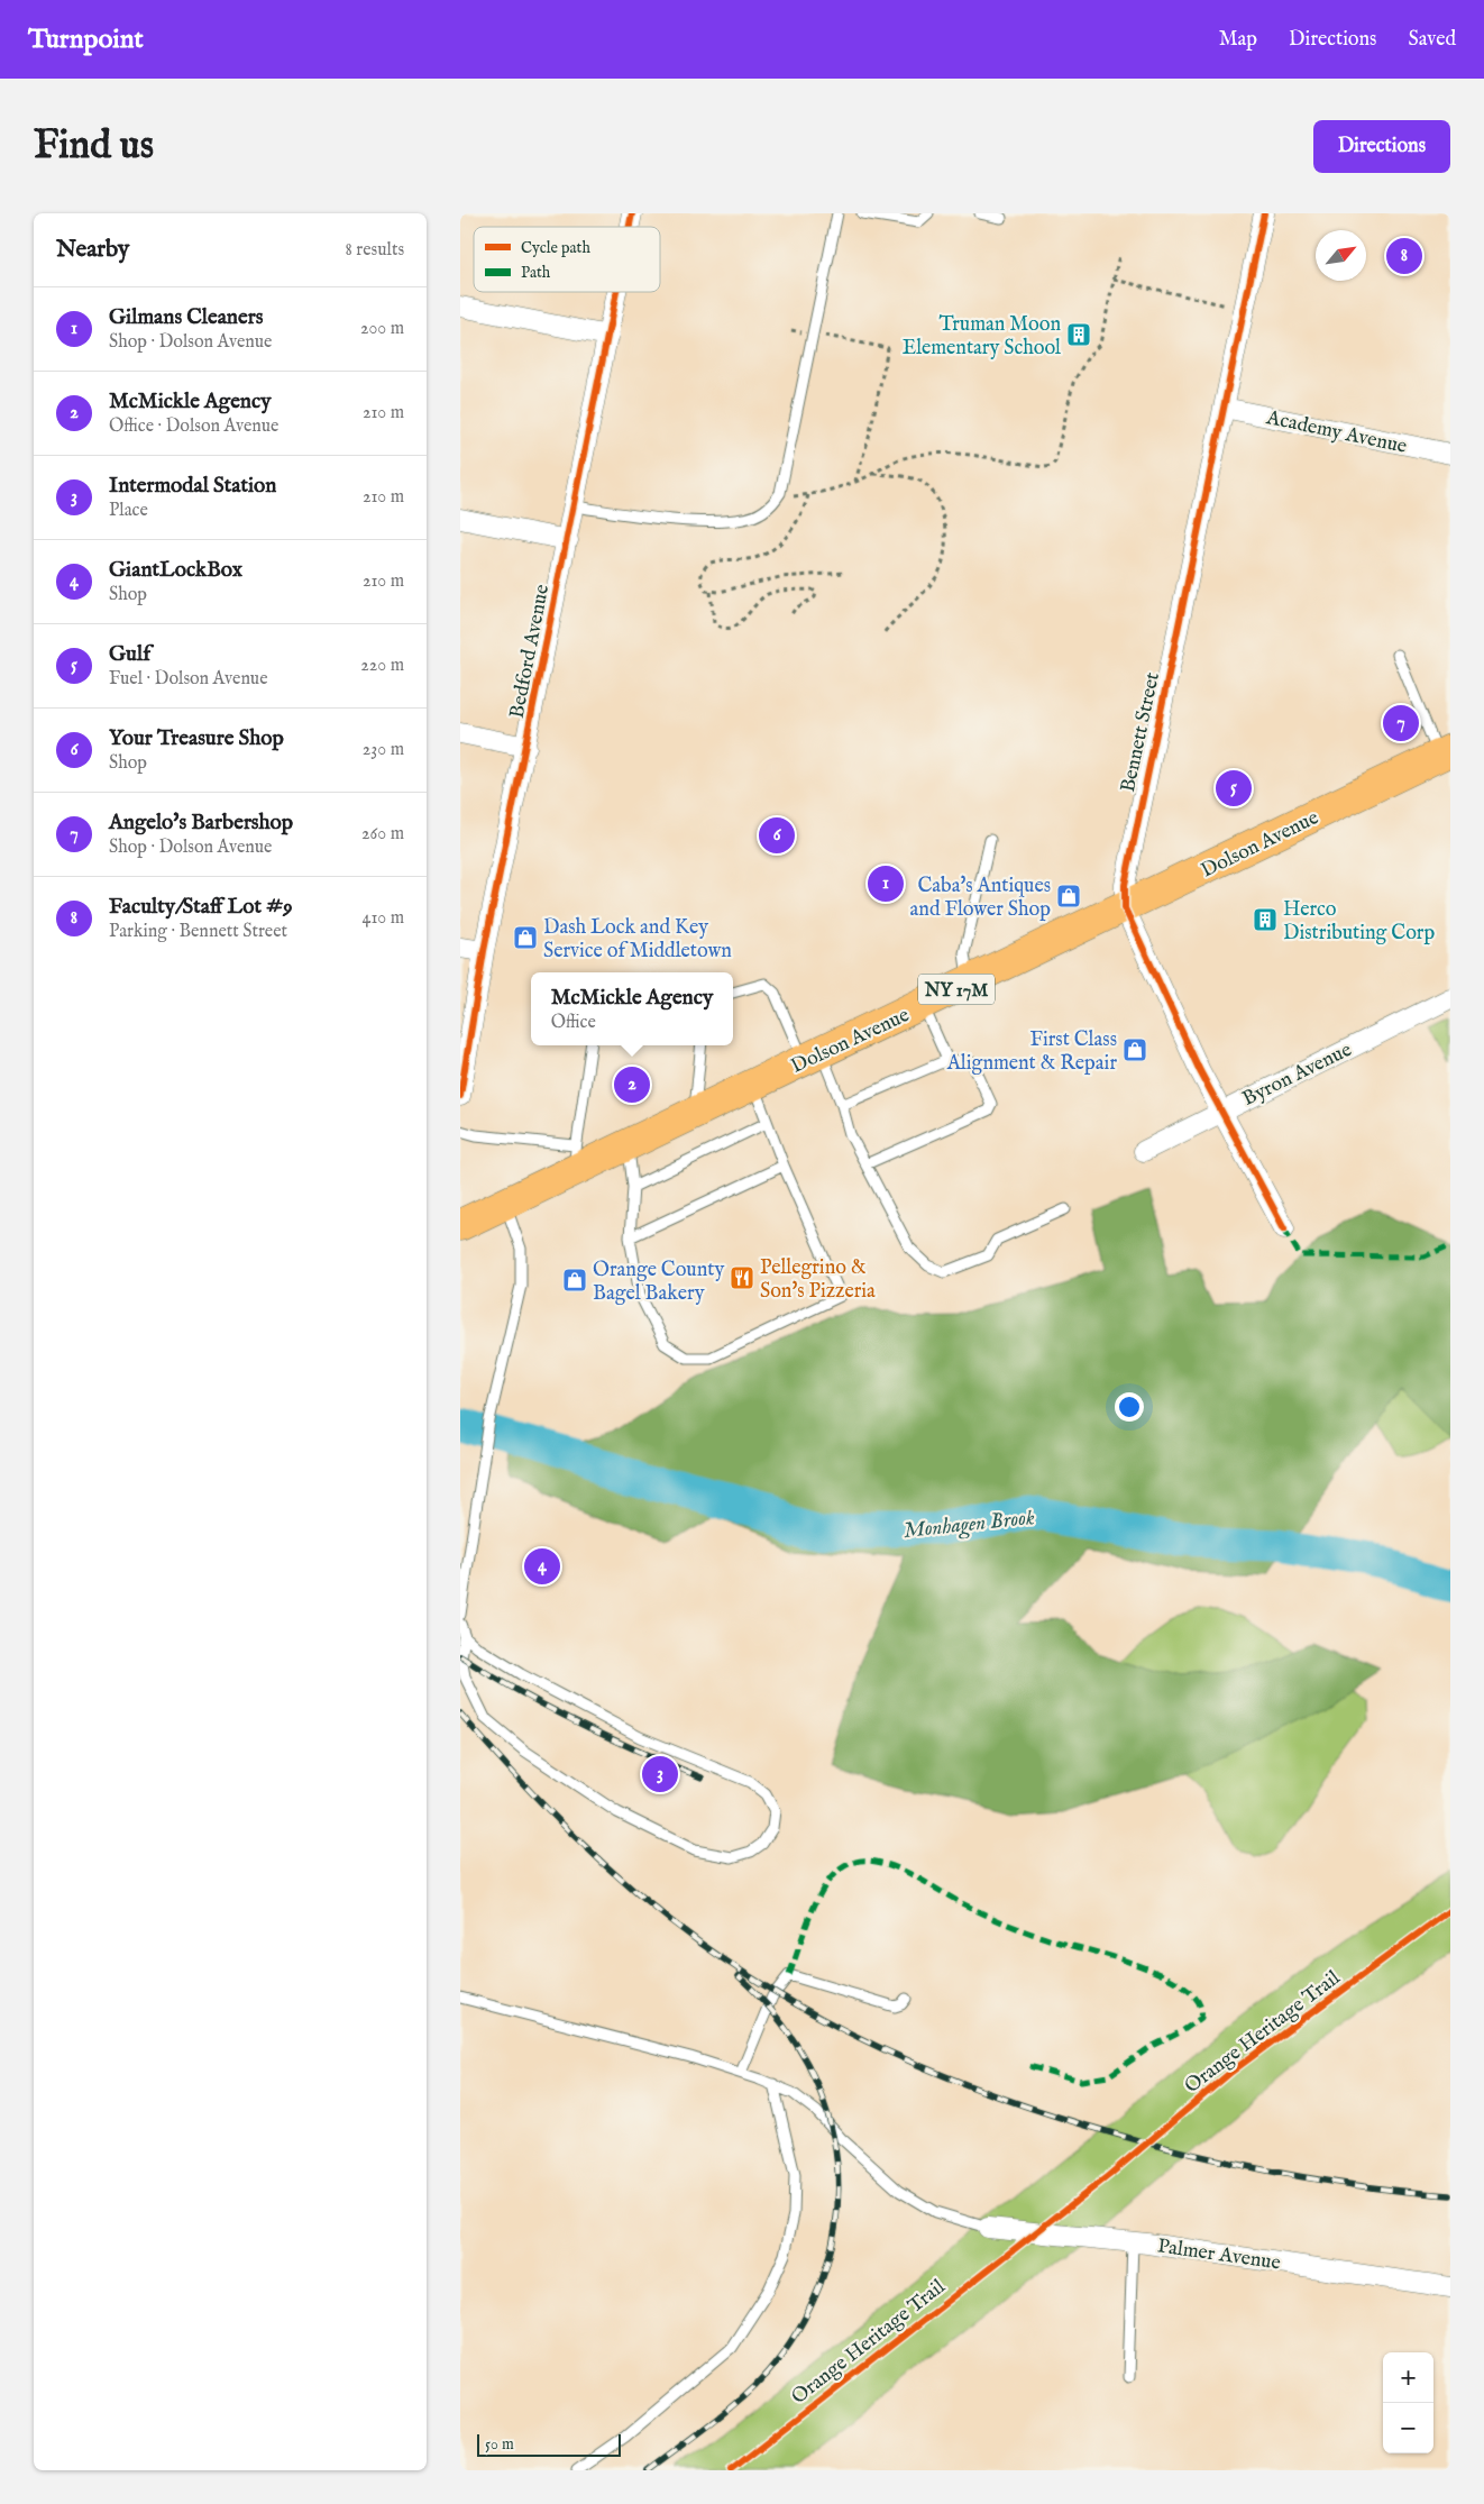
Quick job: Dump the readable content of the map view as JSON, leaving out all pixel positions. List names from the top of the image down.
{
  "streets": {
    "main road": ["Dolson Avenue", "NY 17M"],
    "street": [
      "Academy Avenue",
      "Bedford Avenue",
      "Bennett Street",
      "Byron Avenue",
      "Palmer Avenue"
    ],
    "cycle path": ["Orange Heritage Trail"]
  },
  "crossings": [
    ["Academy Avenue", "Bennett Street"],
    ["Bennett Street", "Dolson Avenue"],
    ["Bennett Street", "Byron Avenue"]
  ],
  "water": ["Monhagen Brook"],
  "places": {
    "building": ["Truman Moon Elementary School", "Herco Distributing Corp"],
    "shop": [
      "Caba's Antiques and Flower Shop",
      "Dash Lock and Key Service of Middletown",
      "First Class Alignment & Repair",
      "Orange County Bagel Bakery"
    ],
    "restaurant": ["Pellegrino & Son's Pizzeria"]
  },
  "legend": ["Cycle path", "Path"],
  "scale_bar": "50 m",
  "north": "top right",
  "page": {
    "header": "Turnpoint",
    "nav": ["Map", "Directions", "Saved"],
    "buttons": "Directions",
    "title": "Find us",
    "heading": ["Nearby", "8 results"],
    "pins": [
      "8",
      "7",
      "5",
      "6",
      "1",
      "2",
      "4",
      "3"
    ],
    "list": [
      {
        "mark": "1",
        "name": "Gilmans Cleaners",
        "note": "Shop · Dolson Avenue",
        "value": "200 m"
      },
      {
        "mark": "2",
        "name": "McMickle Agency",
        "note": "Office · Dolson Avenue",
        "value": "210 m"
      },
      {
        "mark": "3",
        "name": "Intermodal Station",
        "note": "Place",
        "value": "210 m"
      },
      {
        "mark": "4",
        "name": "GiantLockBox",
        "note": "Shop",
        "value": "210 m"
      },
      {
        "mark": "5",
        "name": "Gulf",
        "note": "Fuel · Dolson Avenue",
        "value": "220 m"
      },
      {
        "mark": "6",
        "name": "Your Treasure Shop",
        "note": "Shop",
        "value": "230 m"
      },
      {
        "mark": "7",
        "name": "Angelo's Barbershop",
        "note": "Shop · Dolson Avenue",
        "value": "260 m"
      },
      {
        "mark": "8",
        "name": "Faculty/Staff Lot #9",
        "note": "Parking · Bennett Street",
        "value": "410 m"
      }
    ],
    "popup": ["McMickle Agency", "Office"],
    "map_buttons": ["+", "−"],
    "scale": "50 m"
  }
}
